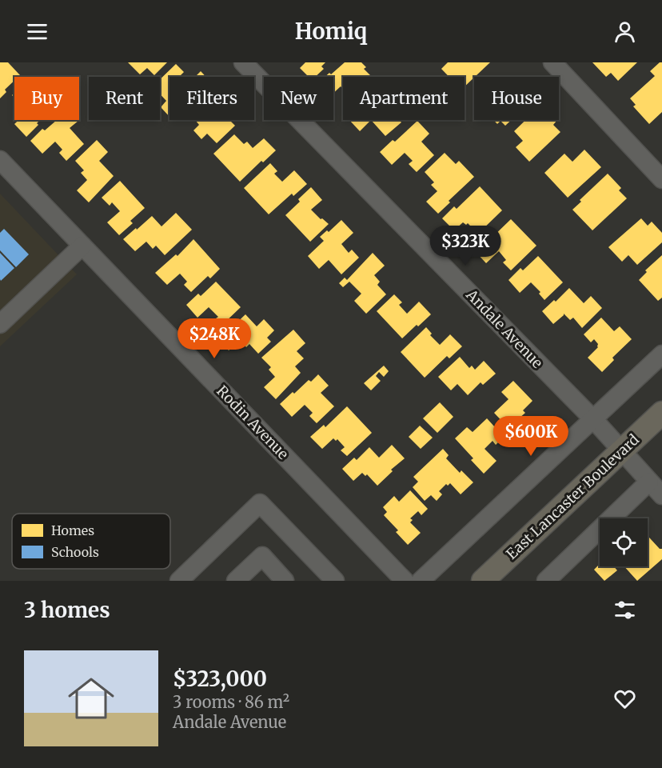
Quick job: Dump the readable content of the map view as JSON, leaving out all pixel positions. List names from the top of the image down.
{
  "streets": {
    "main road": ["East Lancaster Boulevard"],
    "street": ["Andale Avenue", "Rodin Avenue"]
  },
  "crossings": [
    ["Andale Avenue", "East Lancaster Boulevard"]
  ],
  "legend": ["Homes", "Schools"],
  "page": {
    "header": "Homiq",
    "chip": [
      "Buy",
      "Rent",
      "Filters",
      "New",
      "Apartment",
      "House"
    ],
    "price": ["$323K", "$248K", "$600K"],
    "heading": "3 homes",
    "list": [
      {
        "name": "$323,000",
        "note": "3 rooms · 86 m² · Andale Avenue"
      }
    ]
  }
}
